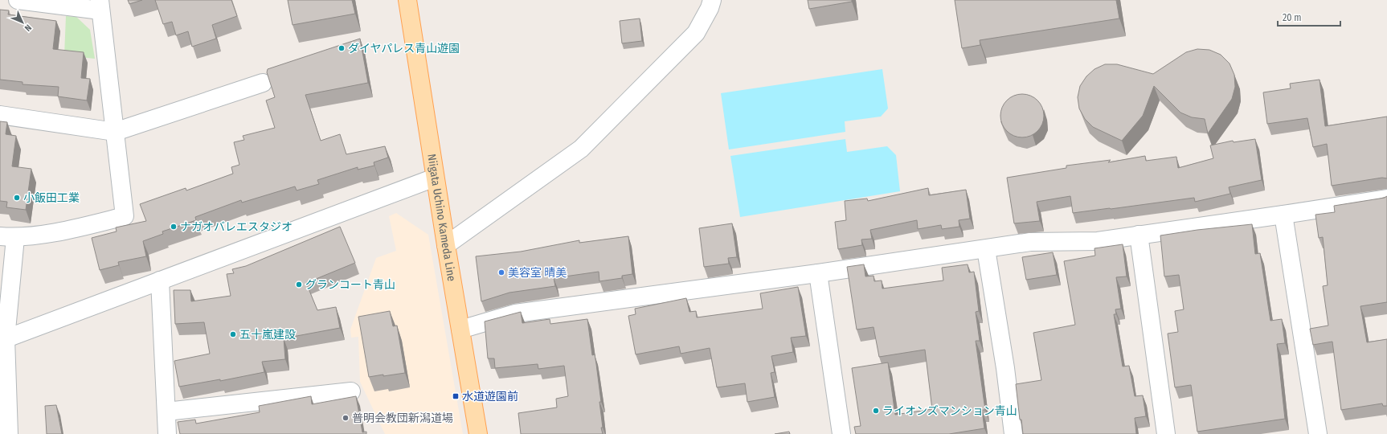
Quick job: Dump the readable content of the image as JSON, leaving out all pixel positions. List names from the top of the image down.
{
  "streets": {
    "main road": ["Niigata Uchino Kameda Line"]
  },
  "places": {
    "other": [
      "ダイヤパレス青山遊園",
      "小飯田工業",
      "ナガオバレエスタジオ",
      "美容室 晴美",
      "グランコート青山",
      "五十嵐建設",
      "ライオンズマンション青山",
      "普明会教団新潟道場"
    ],
    "transit": ["水道遊園前"]
  },
  "scale_bar": "20 m",
  "north": "bottom right"
}
